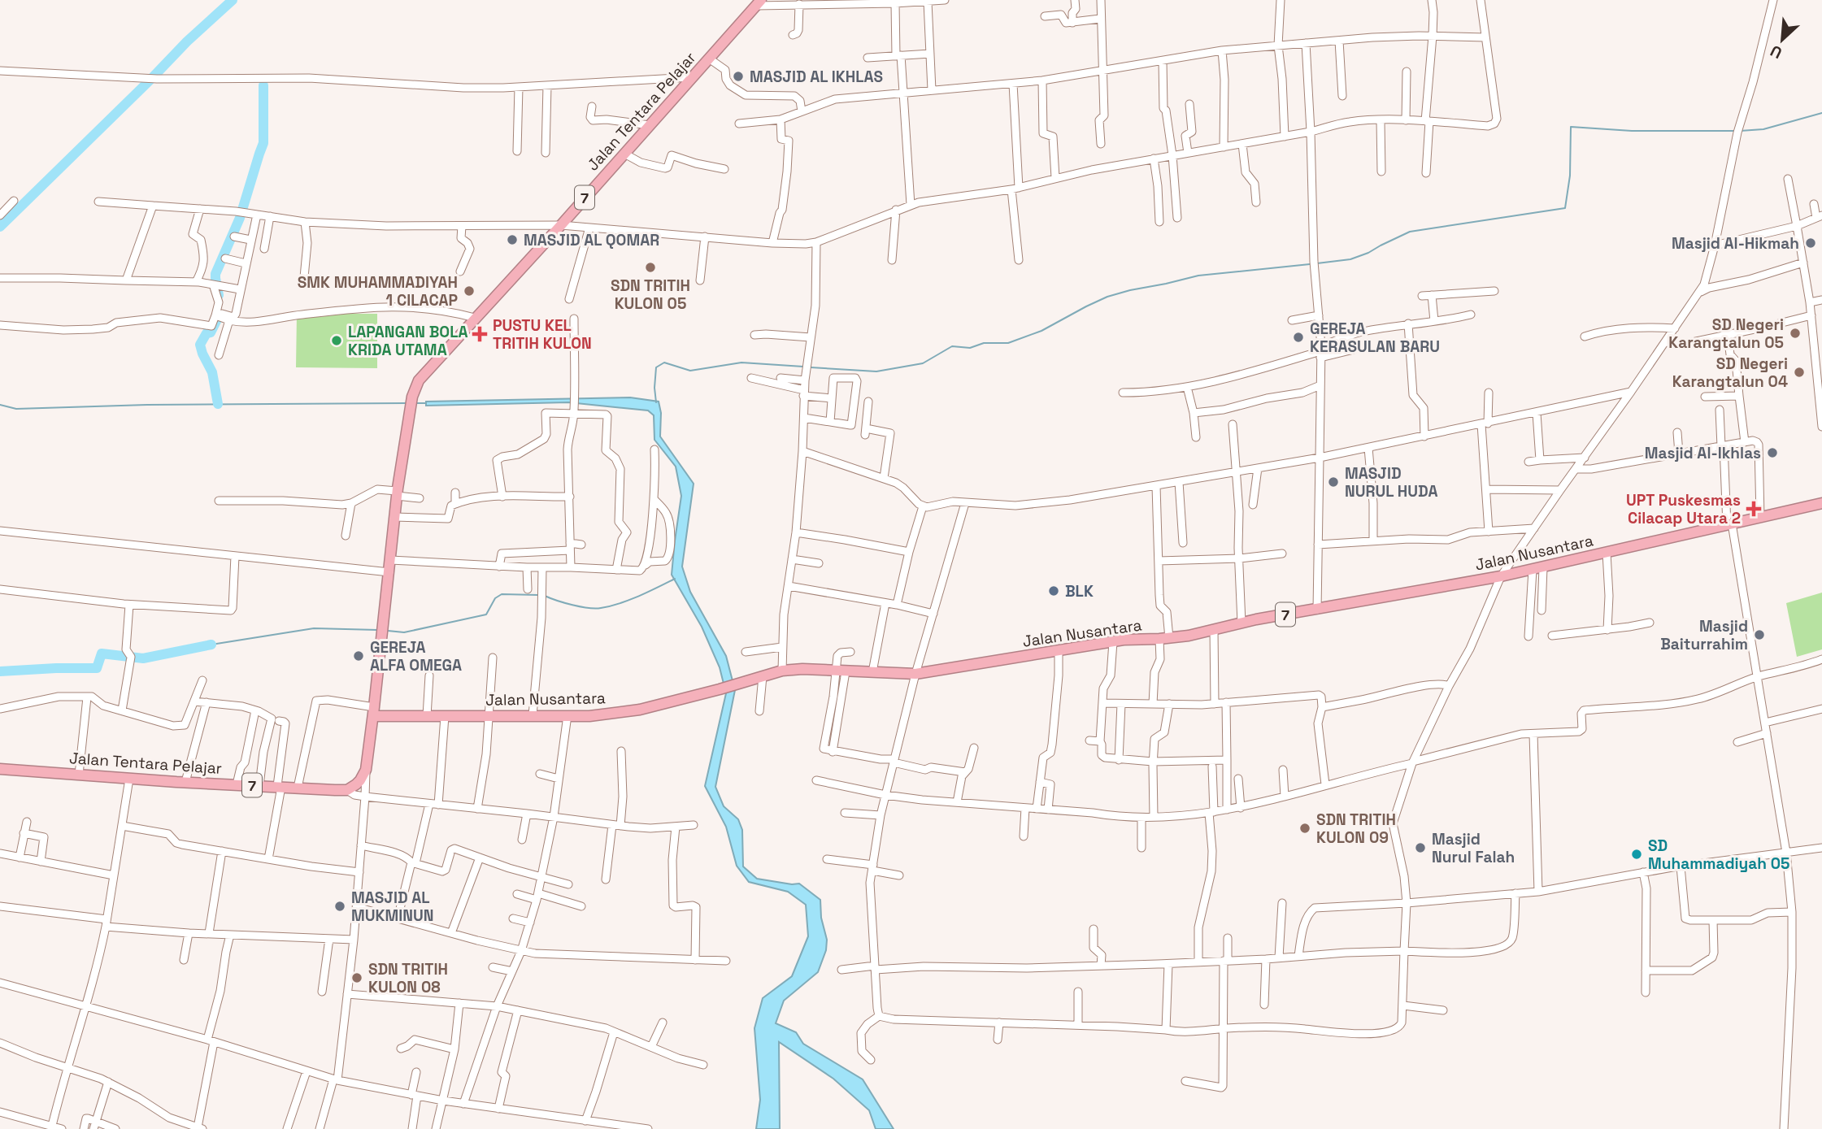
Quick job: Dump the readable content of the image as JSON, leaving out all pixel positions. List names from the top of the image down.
{
  "streets": {
    "highway": ["Jalan Tentara Pelajar", "7", "Jalan Nusantara"]
  },
  "crossings": [
    ["Jalan Tentara Pelajar", "7"],
    ["7", "Jalan Nusantara"]
  ],
  "places": {
    "other": [
      "MASJID AL IKHLAS",
      "MASJID AL QOMAR",
      "Masjid Al-Hikmah",
      "SDN TRITIH KULON 05",
      "SMK MUHAMMADIYAH 1 CILACAP",
      "SD Negeri Karangtalun 05",
      "GEREJA KERASULAN BARU",
      "LAPANGAN BOLA KRIDA UTAMA",
      "SD Negeri Karangtalun 04",
      "Masjid Al-Ikhlas",
      "MASJID NURUL HUDA",
      "BLK",
      "Masjid Baiturrahim",
      "GEREJA ALFA OMEGA",
      "SDN TRITIH KULON 09",
      "Masjid Nurul Falah",
      "SD Muhammadiyah 05",
      "MASJID AL MUKMINUN",
      "SDN TRITIH KULON 08"
    ],
    "health": ["PUSTU KEL TRITIH KULON", "UPT Puskesmas Cilacap Utara 2"]
  },
  "north": "bottom left"
}
